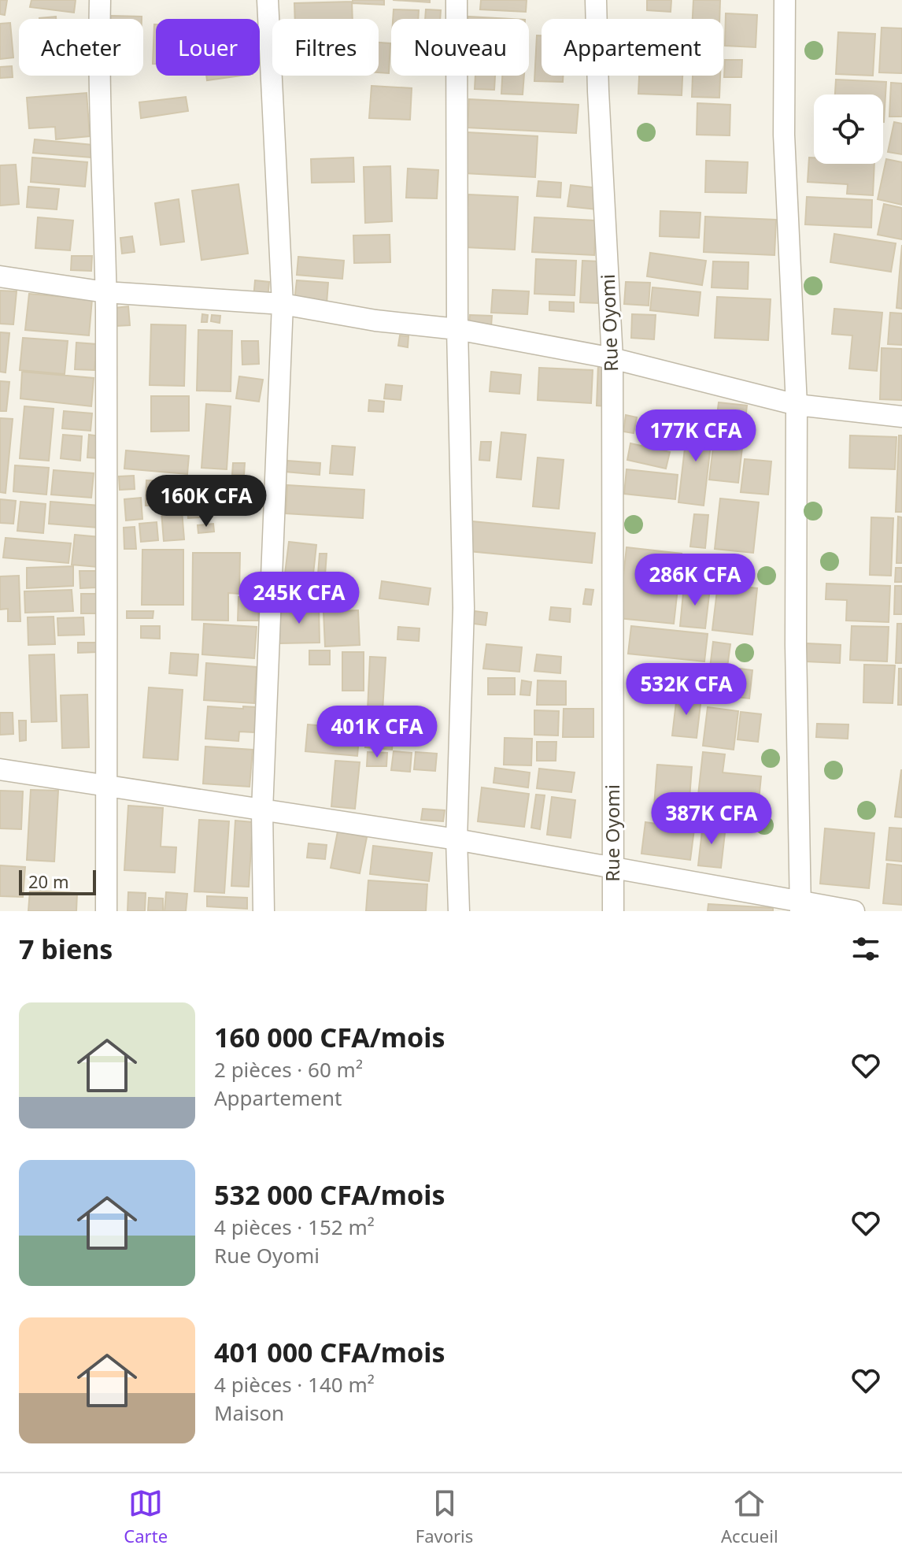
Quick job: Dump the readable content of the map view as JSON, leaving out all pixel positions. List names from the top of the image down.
{
  "streets": {
    "street": ["Rue Oyomi"]
  },
  "scale_bar": "20 m",
  "page": {
    "chip": [
      "Acheter",
      "Louer",
      "Filtres",
      "Nouveau",
      "Appartement"
    ],
    "price": [
      "177K CFA",
      "160K CFA",
      "286K CFA",
      "245K CFA",
      "532K CFA",
      "401K CFA",
      "387K CFA"
    ],
    "scale": "20 m",
    "heading": "7 biens",
    "list": [
      {
        "name": "160 000 CFA/mois",
        "note": "2 pièces · 60 m² · Appartement"
      },
      {
        "name": "532 000 CFA/mois",
        "note": "4 pièces · 152 m² · Rue Oyomi"
      },
      {
        "name": "401 000 CFA/mois",
        "note": "4 pièces · 140 m² · Maison"
      }
    ],
    "tabs": ["Carte", "Favoris", "Accueil"]
  }
}
